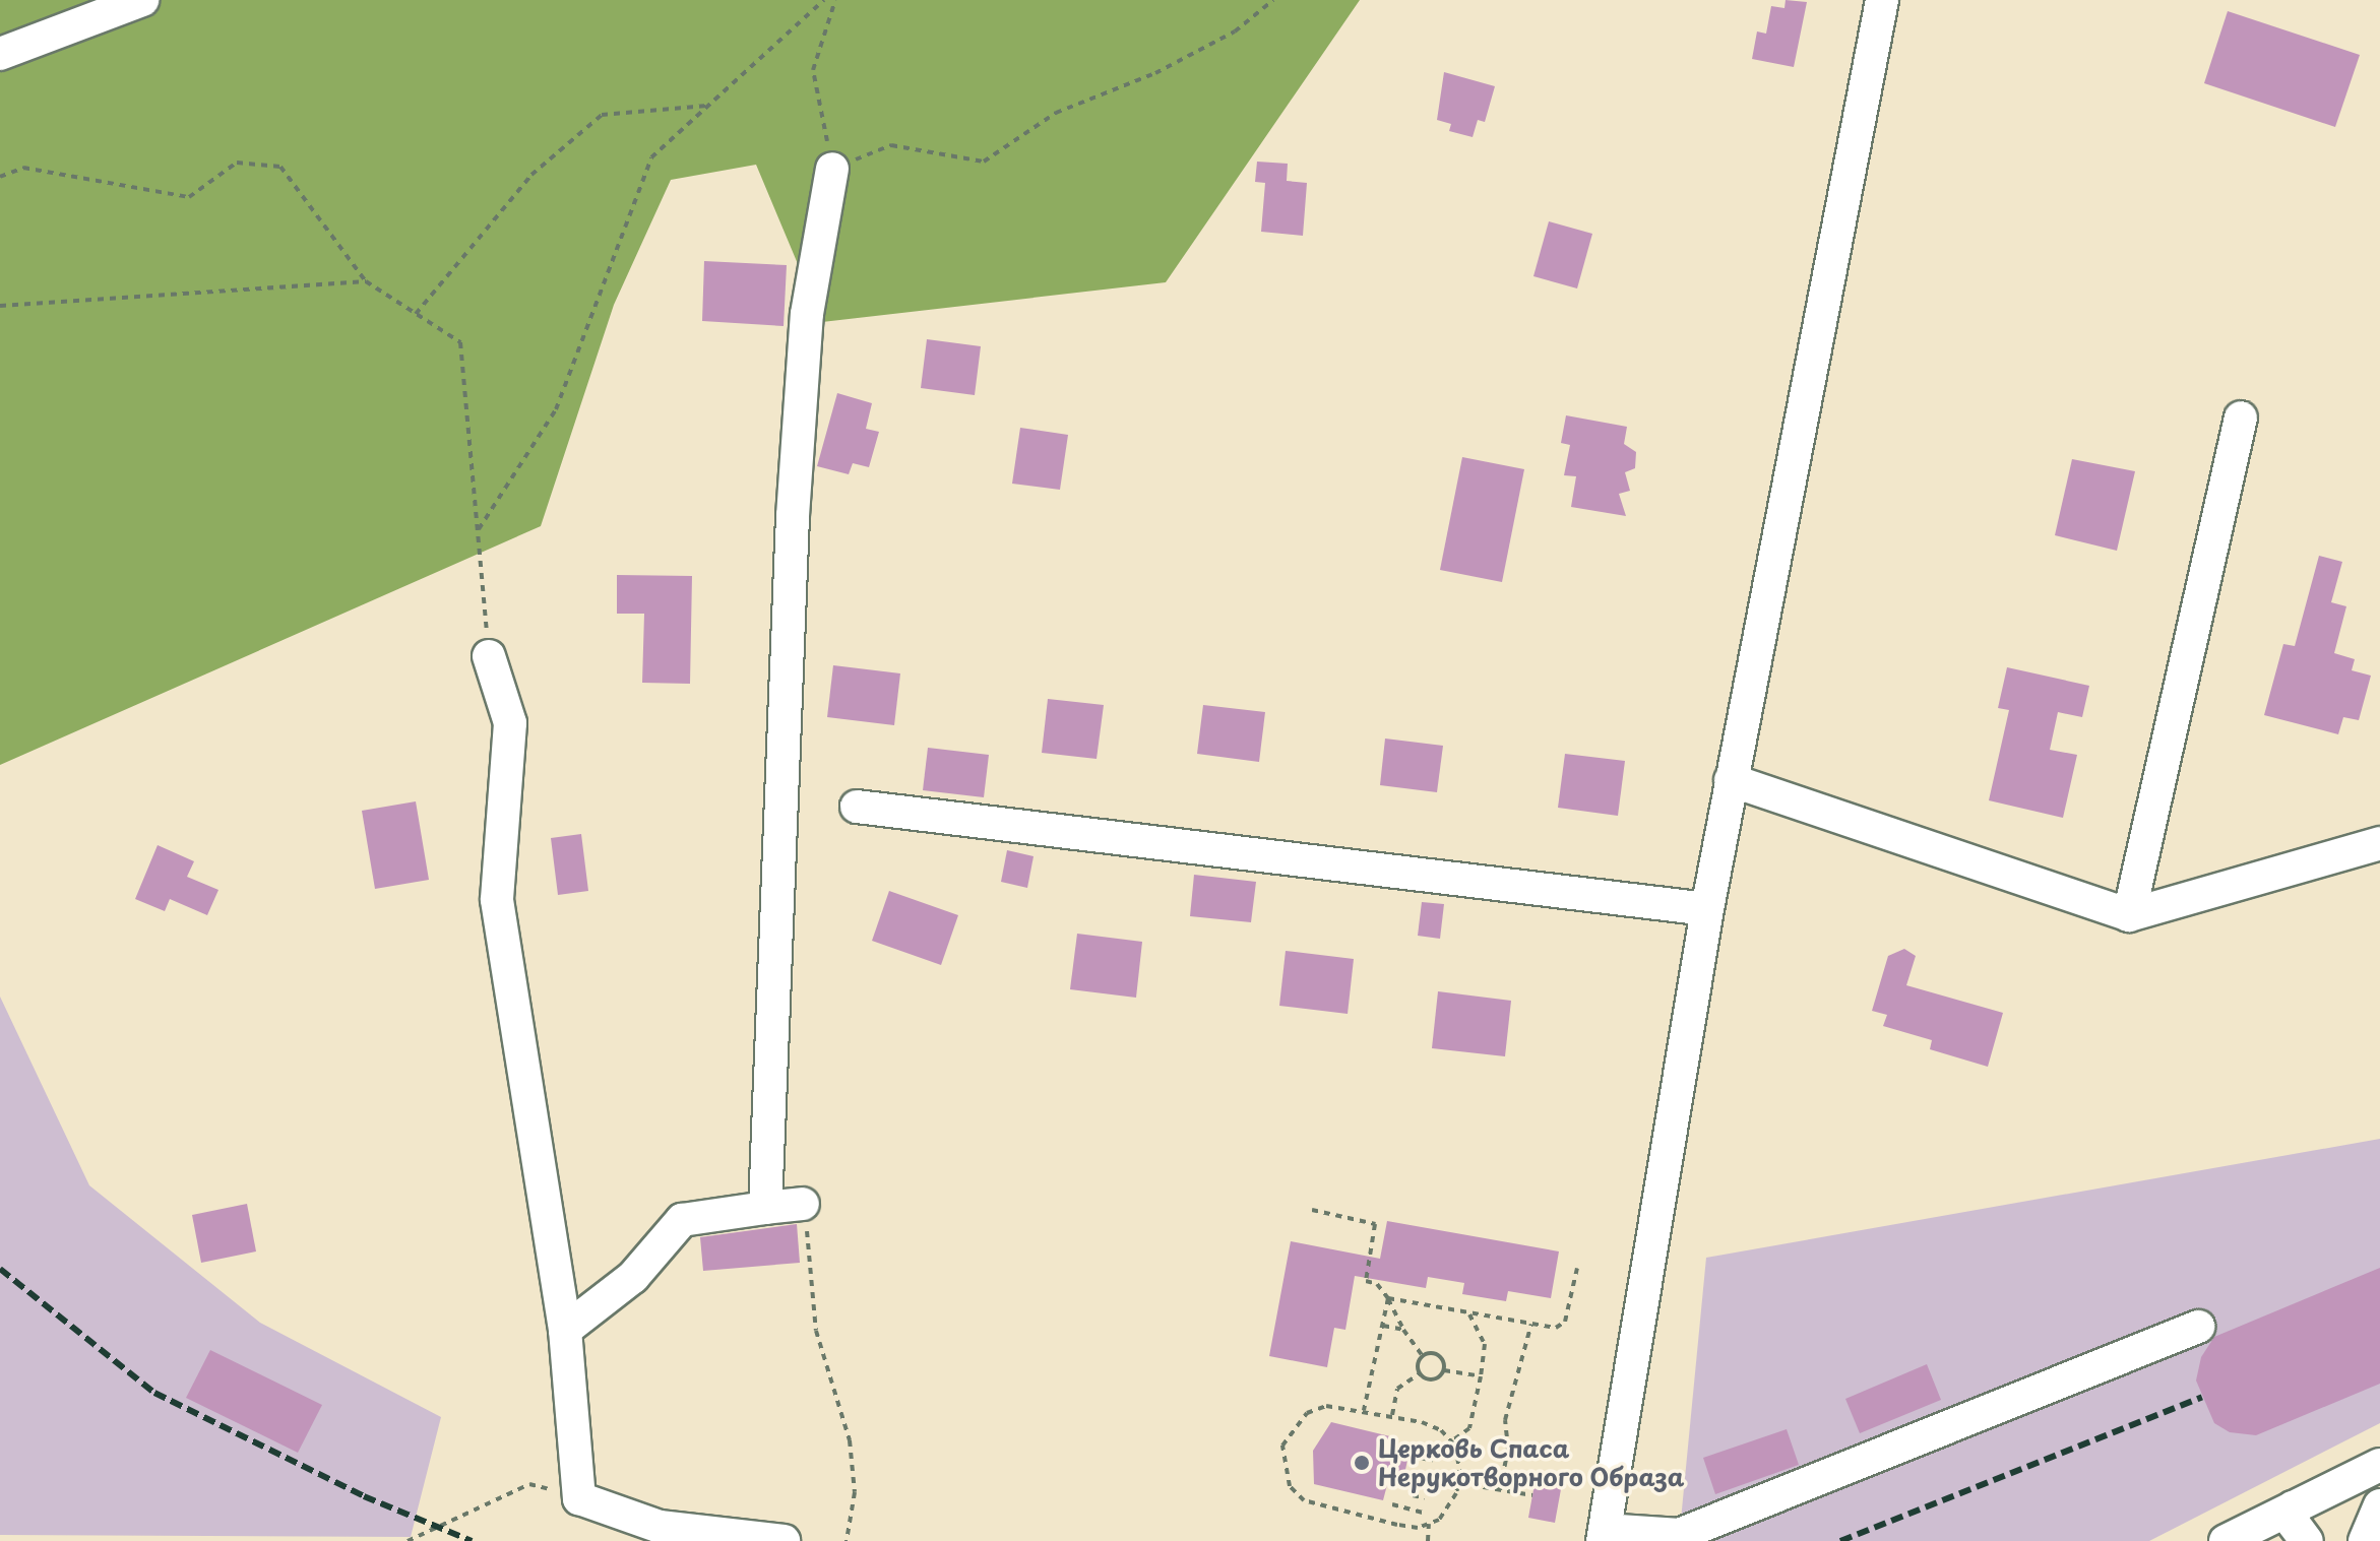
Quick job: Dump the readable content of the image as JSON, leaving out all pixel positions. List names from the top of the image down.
{
  "places": ["Церковь Спаса Нерукотворного Образа"]
}
